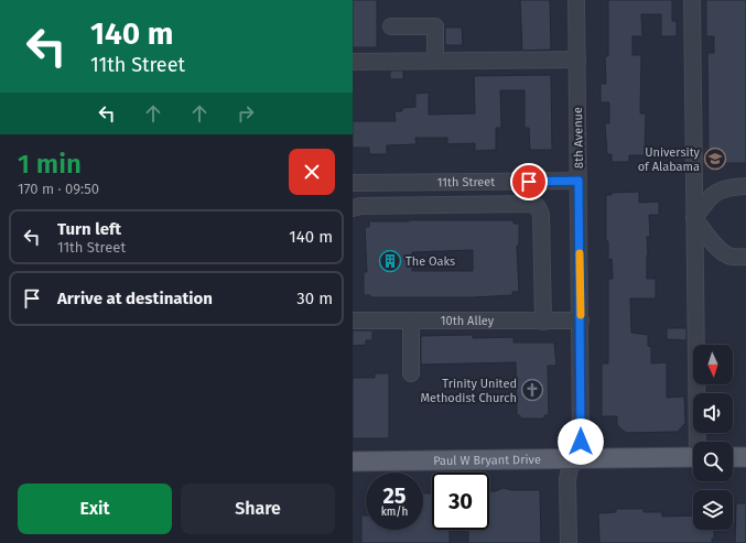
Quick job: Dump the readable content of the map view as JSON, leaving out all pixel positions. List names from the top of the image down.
{
  "streets": {
    "main road": ["Paul W Bryant Drive"],
    "street": ["8th Avenue", "11th Street", "10th Alley"]
  },
  "crossings": [
    ["8th Avenue", "11th Street"],
    ["8th Avenue", "10th Alley"],
    ["8th Avenue", "Paul W Bryant Drive"]
  ],
  "places": {
    "school or university": ["University of Alabama"],
    "building": ["The Oaks"],
    "church": ["Trinity United Methodist Church"]
  },
  "north": "bottom",
  "page": {
    "turn": ["140 m", "11th Street"],
    "heading": ["1 min", "170 m · 09:50"],
    "list": [
      {
        "name": "Turn left",
        "note": "11th Street",
        "value": "140 m"
      },
      {
        "name": "Arrive at destination",
        "value": "30 m"
      }
    ],
    "speed": "25 km/h",
    "limit": "30",
    "buttons": ["Exit", "Share"]
  }
}
